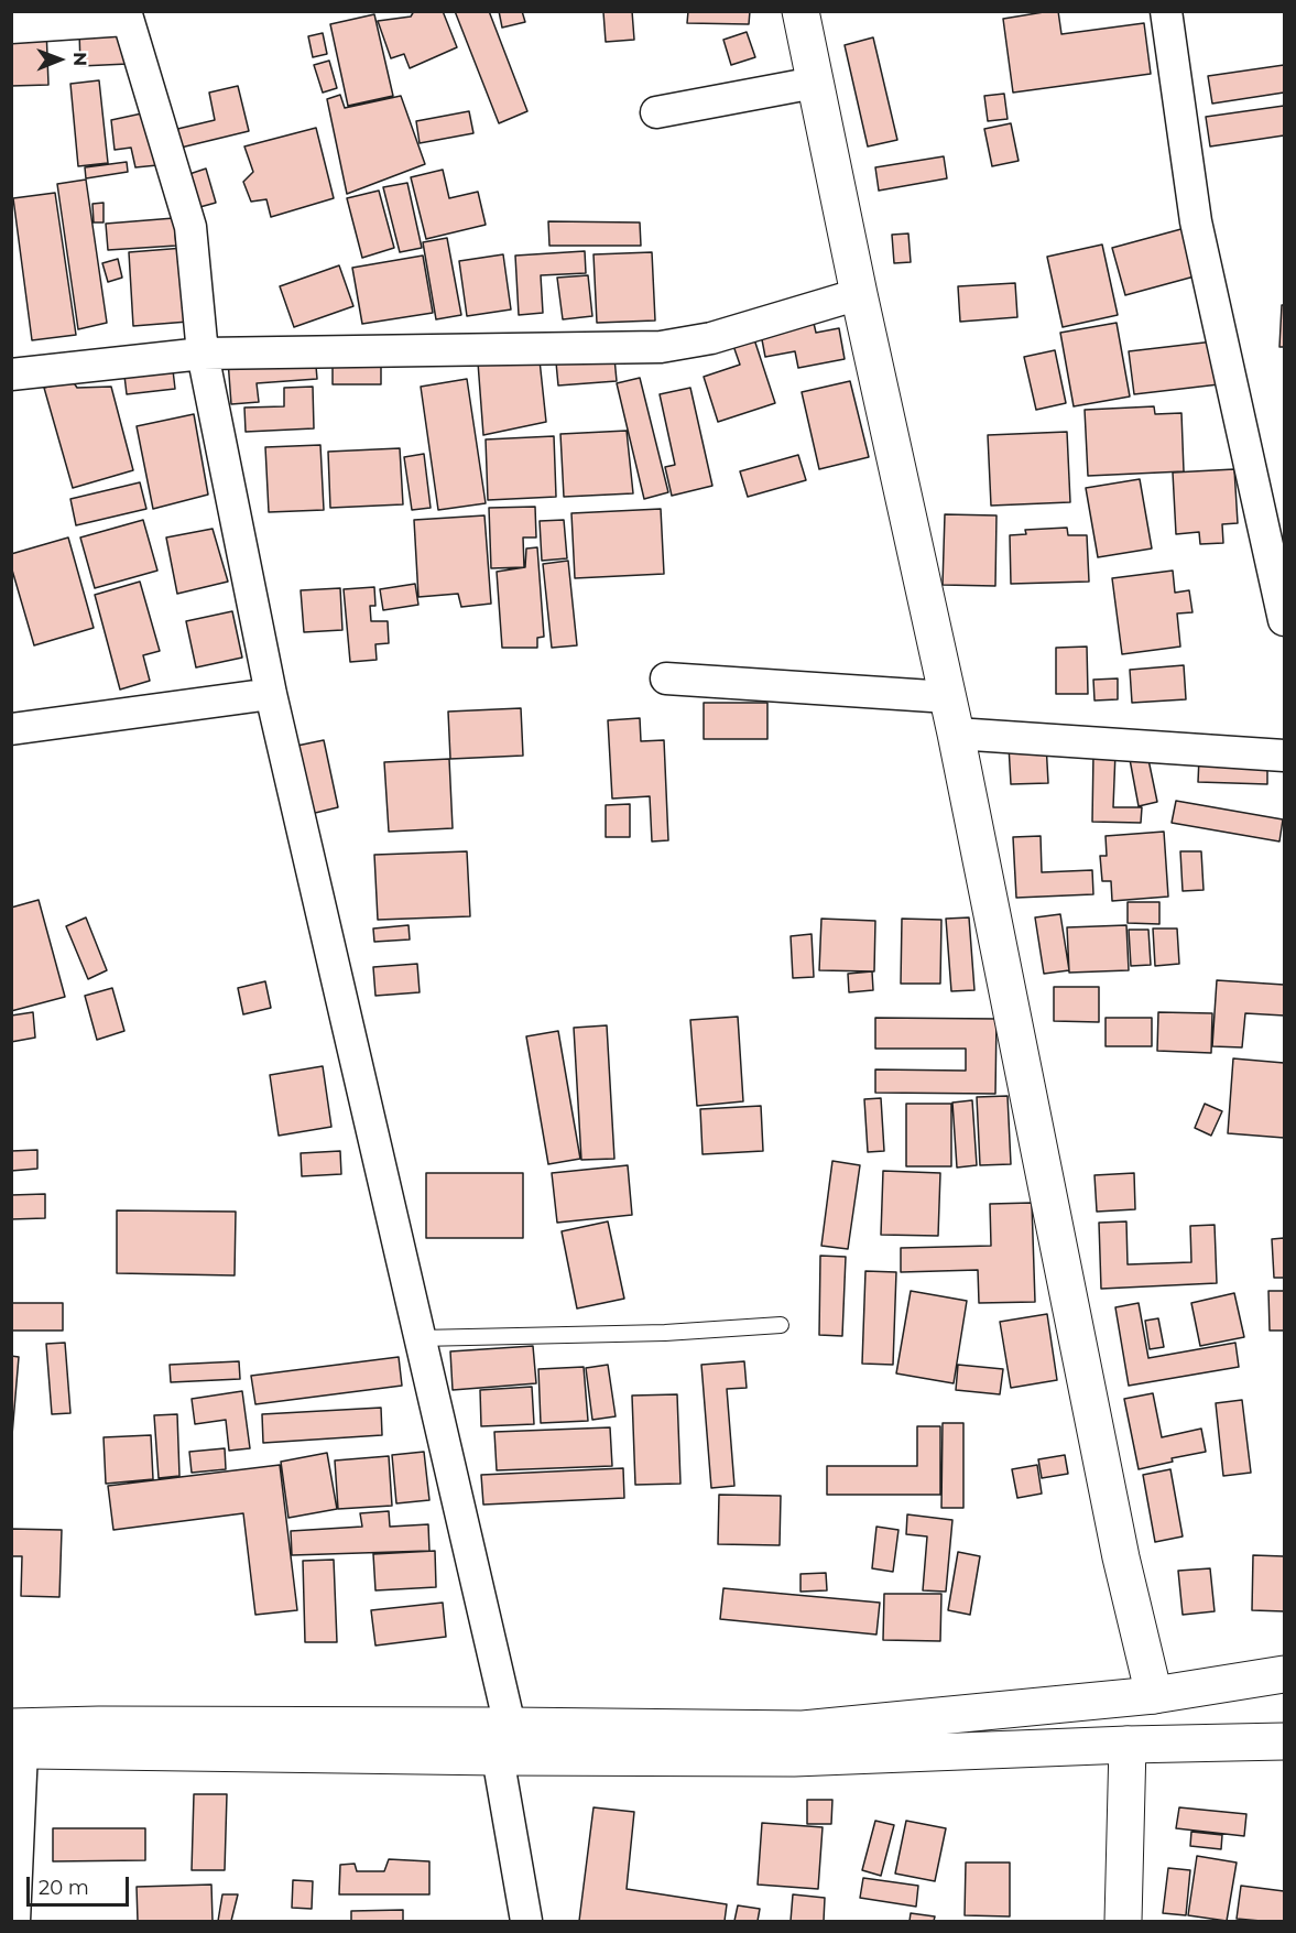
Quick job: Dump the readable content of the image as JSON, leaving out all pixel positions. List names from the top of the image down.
{
  "scale_bar": "20 m",
  "north": "right"
}
